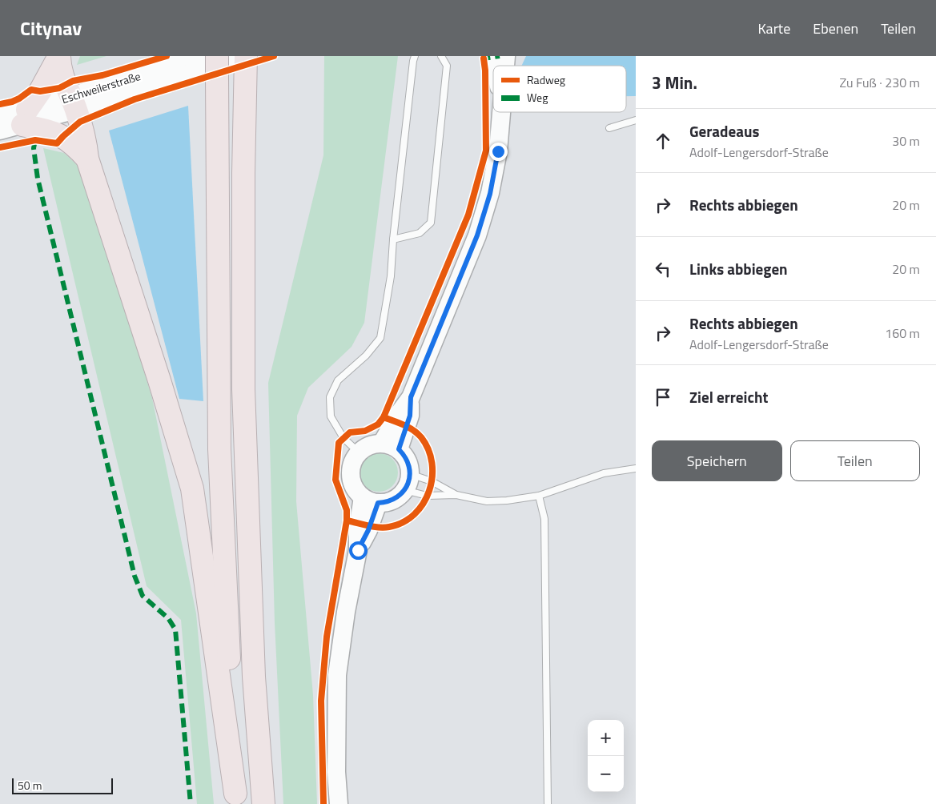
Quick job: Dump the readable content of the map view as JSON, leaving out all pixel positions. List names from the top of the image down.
{
  "streets": {
    "street": ["Eschweilerstraße"]
  },
  "legend": ["Radweg", "Weg"],
  "scale_bar": "50 m",
  "page": {
    "header": "Citynav",
    "nav": ["Karte", "Ebenen", "Teilen"],
    "heading": ["3 Min.", "Zu Fuß · 230 m"],
    "list": [
      ["Geradeaus", "Adolf-Lengersdorf-Straße", "30 m"],
      ["Rechts abbiegen", "20 m"],
      ["Links abbiegen", "20 m"],
      ["Rechts abbiegen", "Adolf-Lengersdorf-Straße", "160 m"],
      "Ziel erreicht"
    ],
    "buttons": ["Speichern", "Teilen"],
    "map_buttons": ["+", "−"],
    "scale": "50 m"
  }
}
